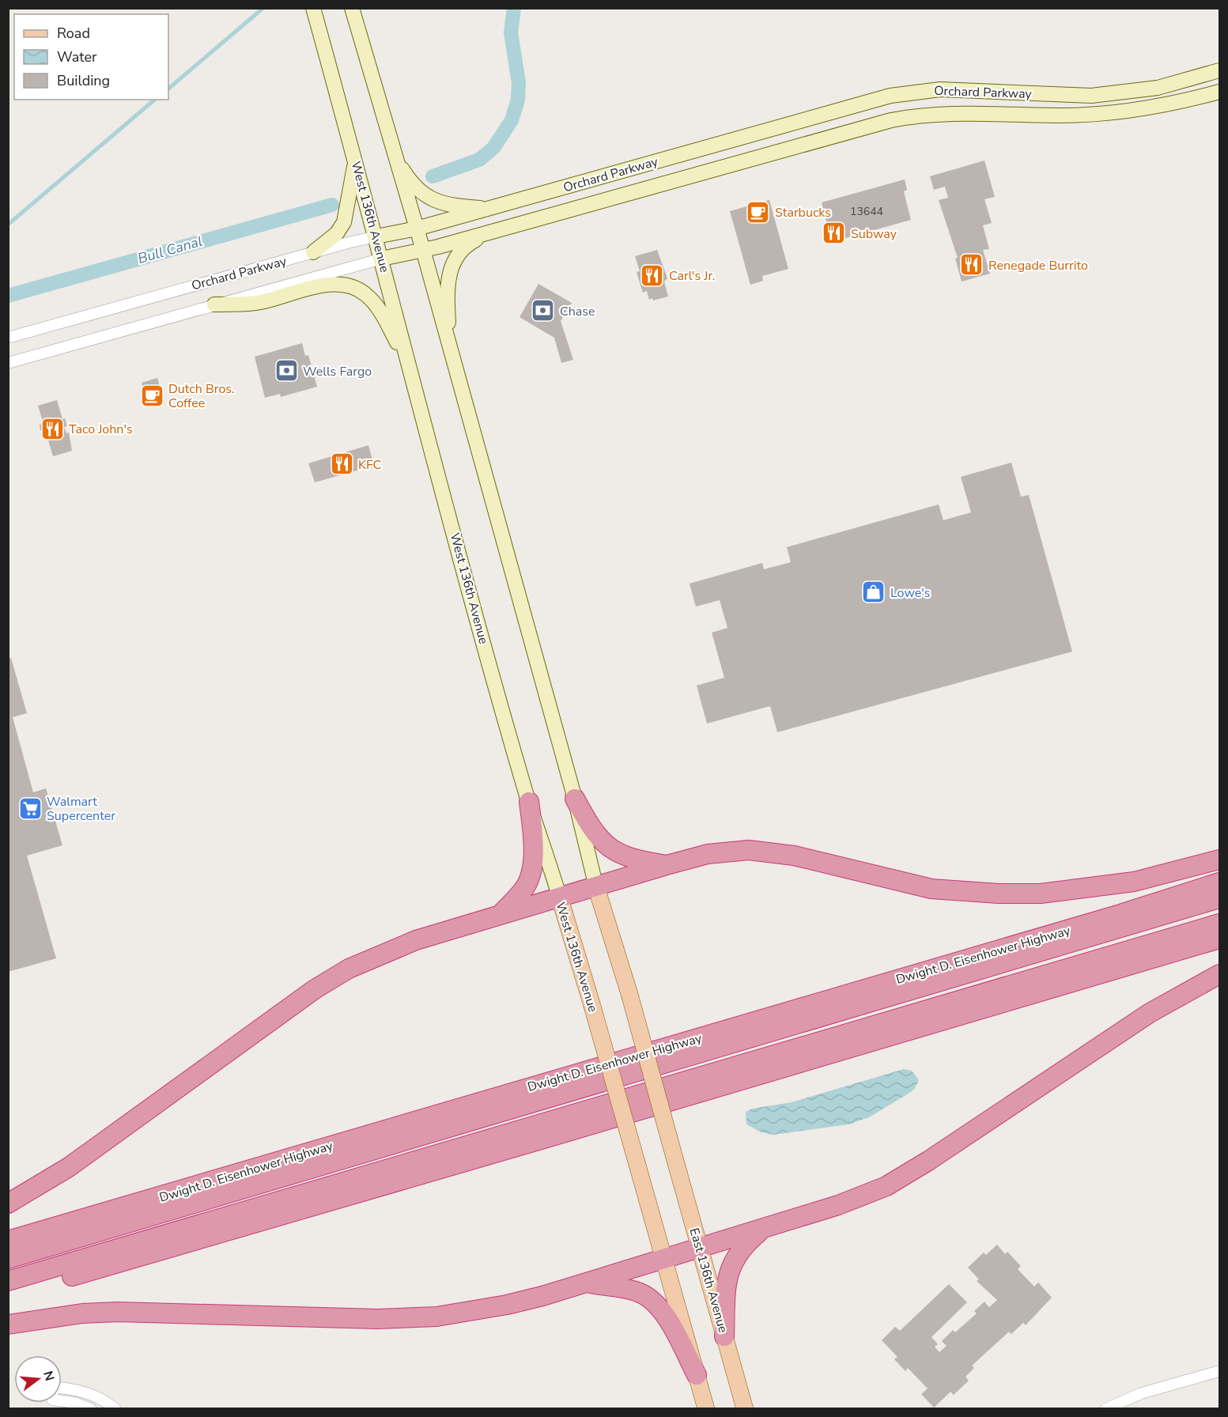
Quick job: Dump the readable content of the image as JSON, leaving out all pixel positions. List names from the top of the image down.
{
  "streets": {
    "highway": ["Dwight D. Eisenhower Highway"],
    "main road": ["Orchard Parkway", "West 136th Avenue", "East 136th Avenue"]
  },
  "crossings": [
    ["Orchard Parkway", "West 136th Avenue"]
  ],
  "water": ["Bull Canal"],
  "places": {
    "cafe": ["Starbucks", "Dutch Bros. Coffee"],
    "restaurant": [
      "Subway",
      "Renegade Burrito",
      "Carl's Jr.",
      "Taco John's",
      "KFC"
    ],
    "bank": ["Chase", "Wells Fargo"],
    "shop": ["Lowe's"],
    "supermarket": ["Walmart Supercenter"]
  },
  "house_numbers": ["13644"],
  "legend": ["Road", "Water", "Building"],
  "north": "right"
}
